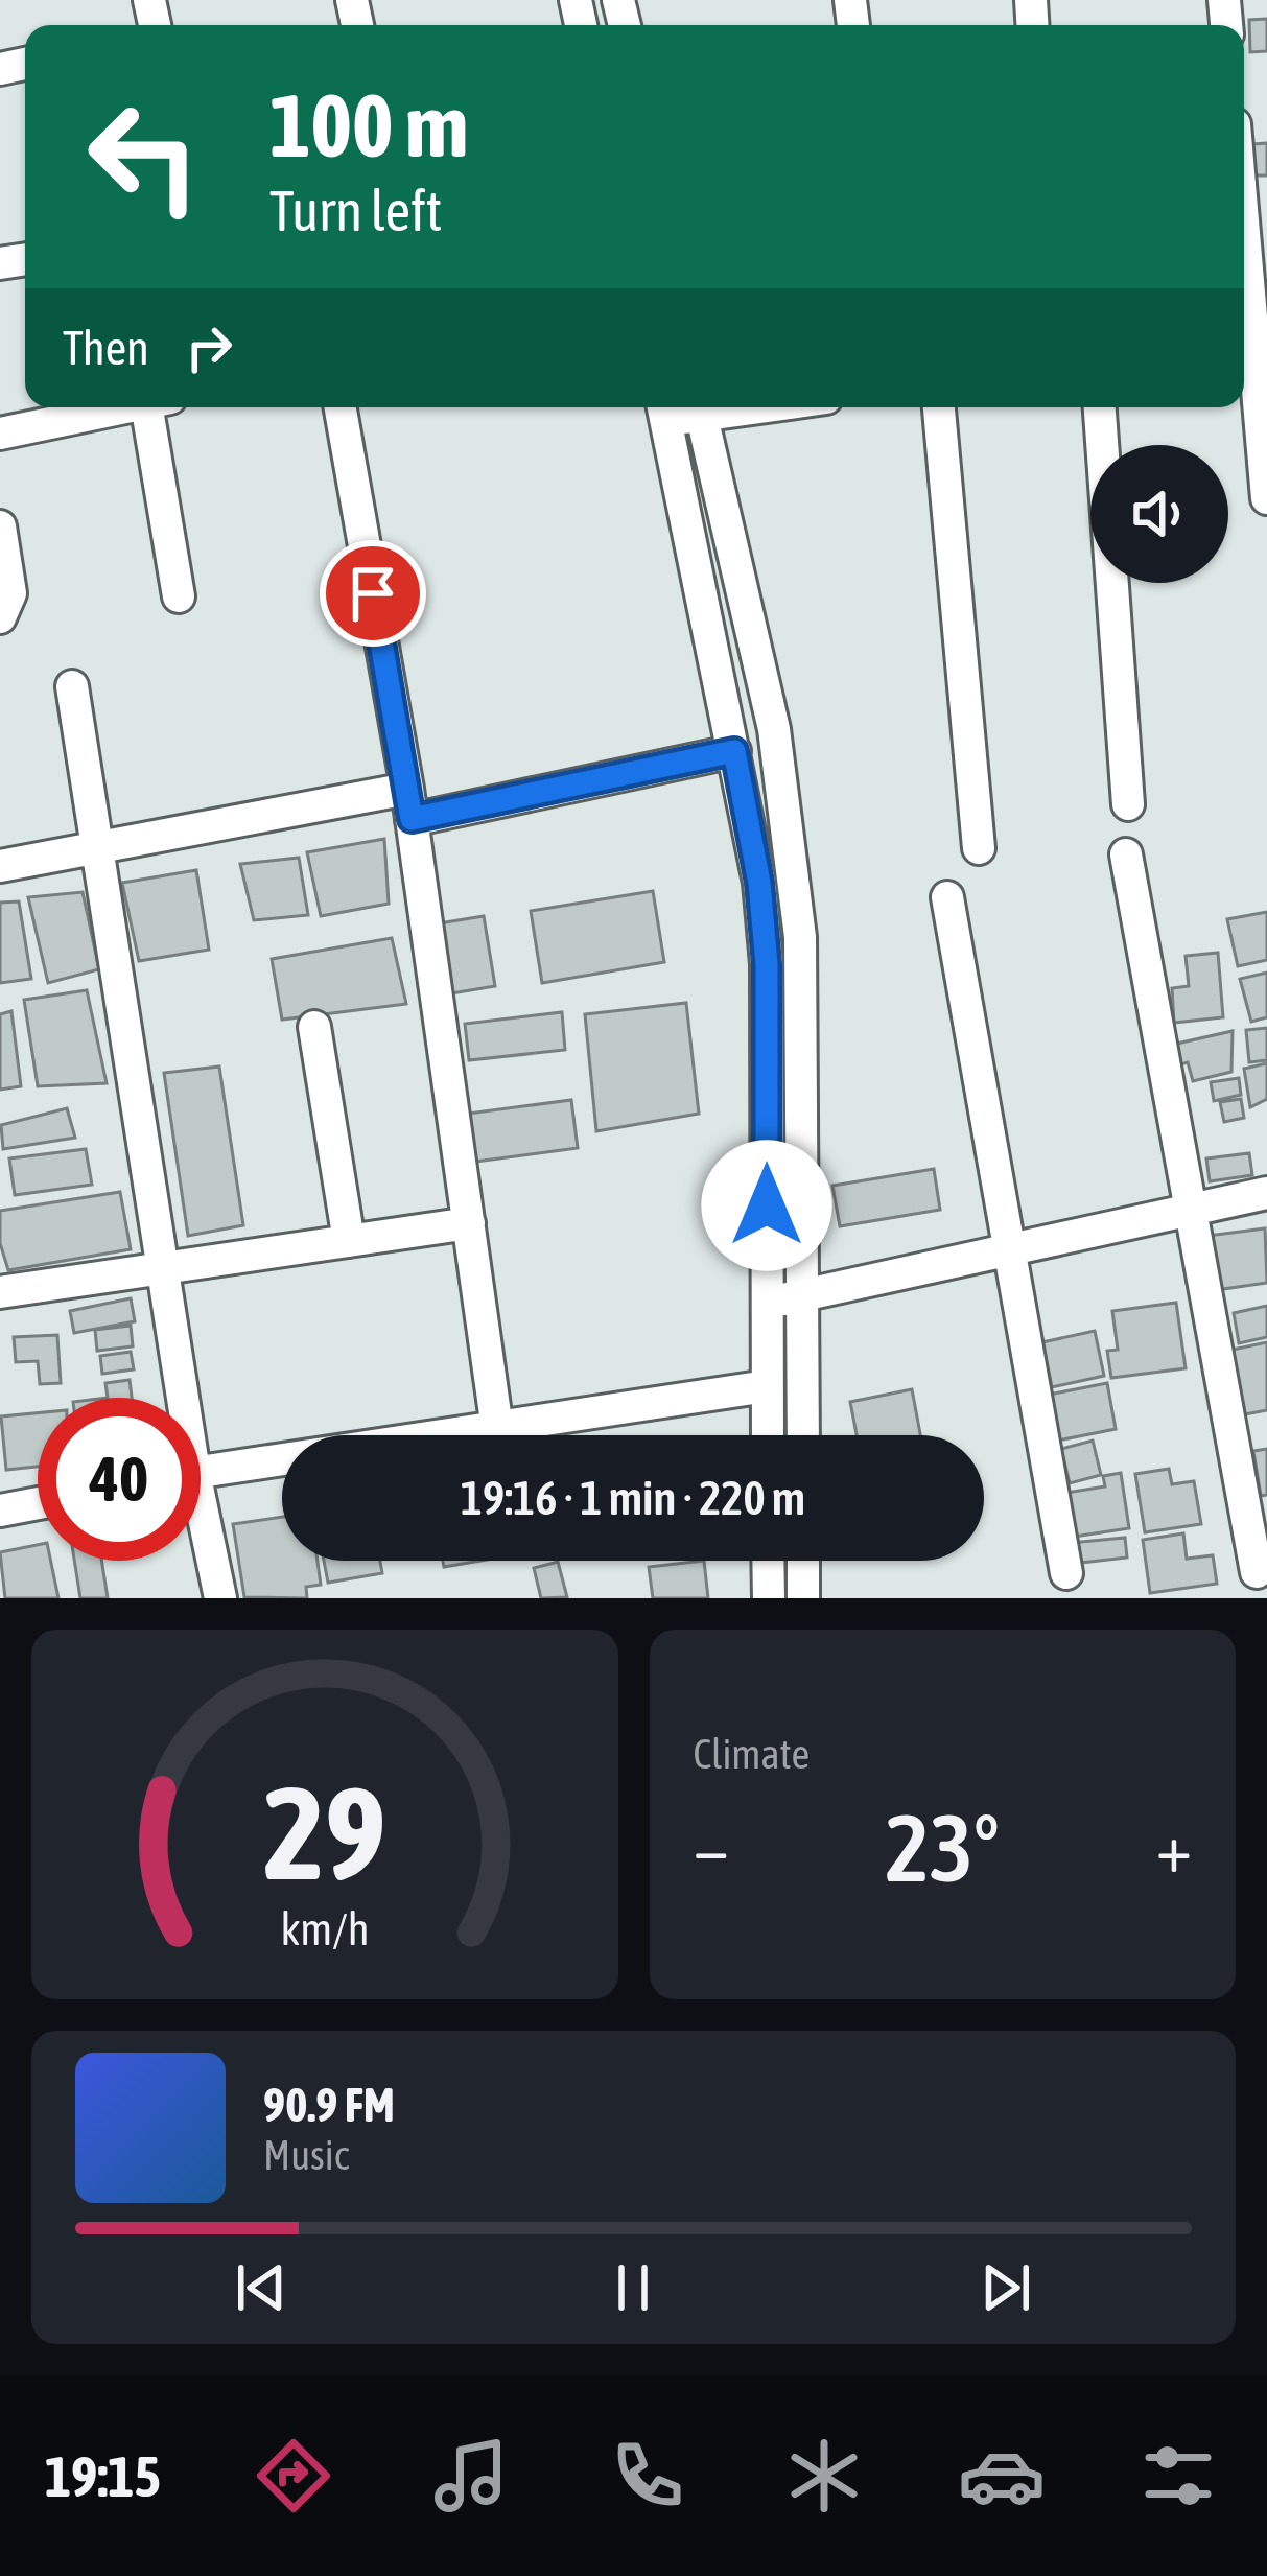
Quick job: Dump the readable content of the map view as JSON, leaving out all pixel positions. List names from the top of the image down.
{
  "page": {
    "turn": ["100 m", "Turn left"],
    "then": "Then",
    "limit": "40",
    "trip": "19:16 · 1 min · 220 m",
    "tile": "Climate",
    "heat": ["−", "23°", "+"],
    "song": ["90.9 FM", "Music"],
    "tabs": "19:15",
    "gauge": ["29", "km/h"]
  }
}
